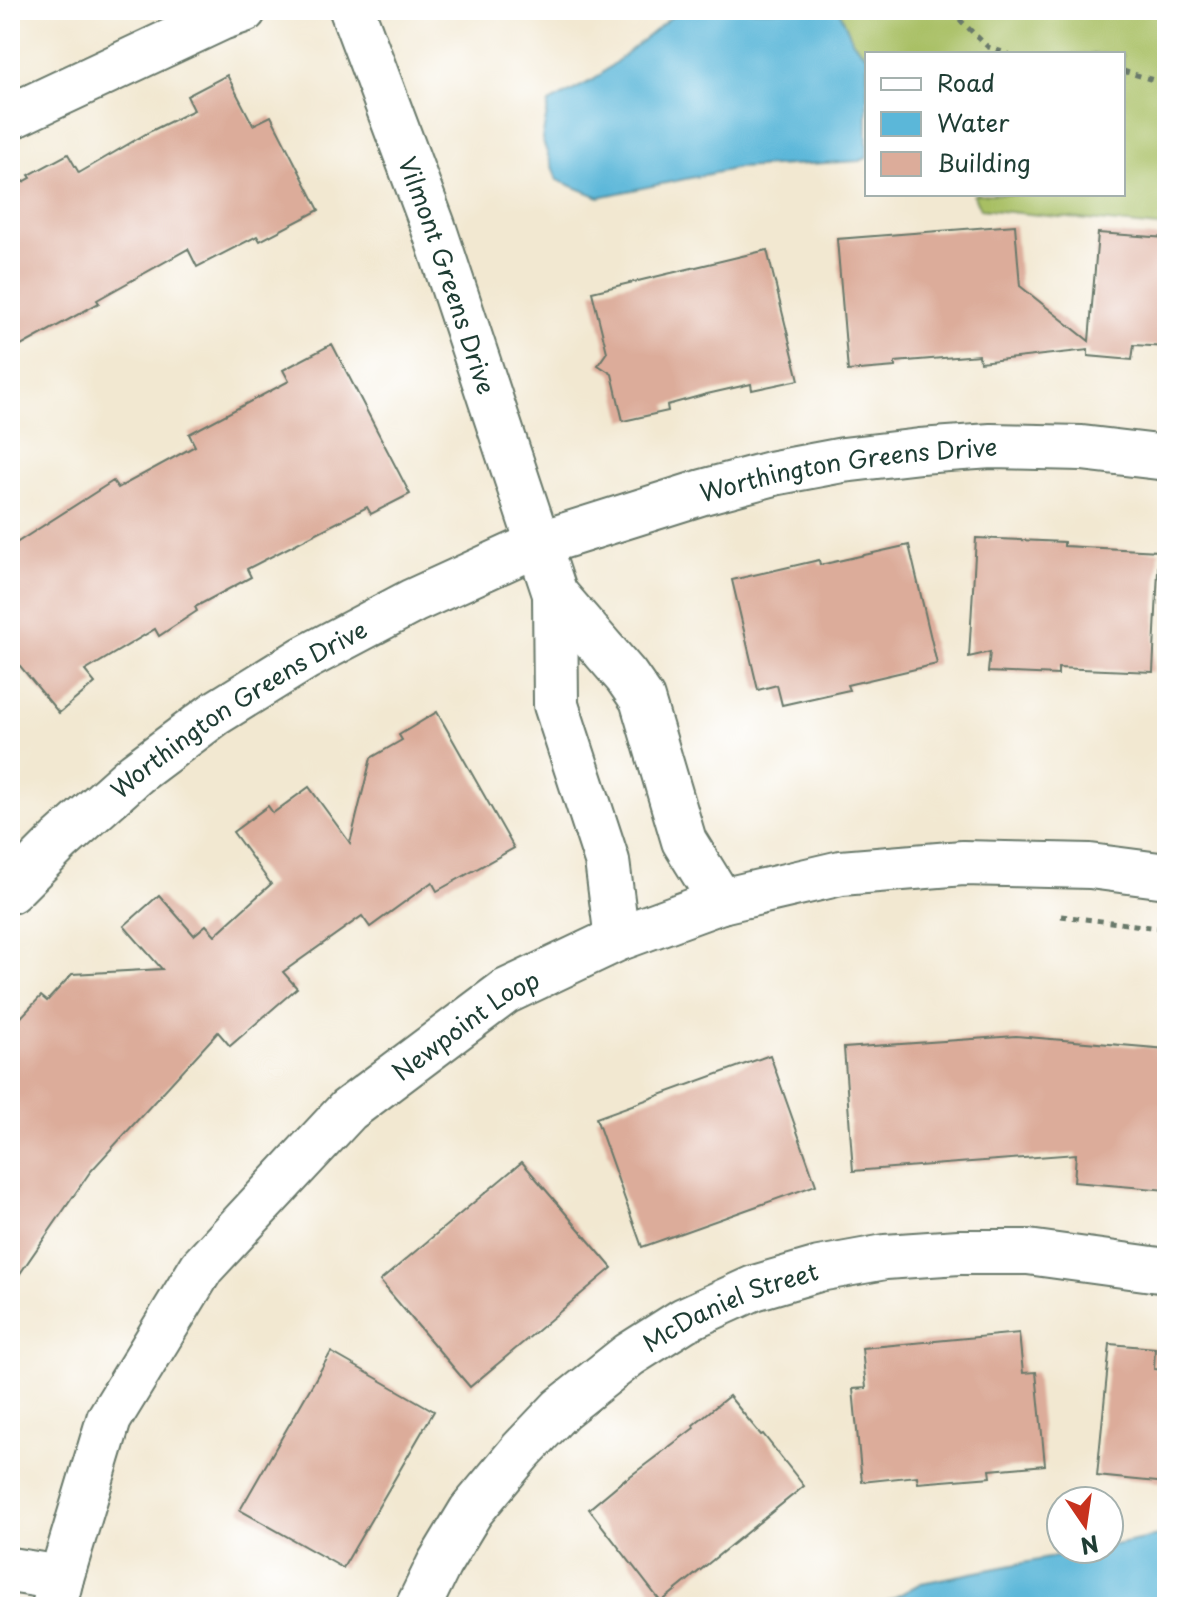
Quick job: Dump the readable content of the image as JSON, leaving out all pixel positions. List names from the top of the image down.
{
  "streets": {
    "street": [
      "Vilmont Greens Drive",
      "Worthington Greens Drive",
      "Newpoint Loop",
      "McDaniel Street"
    ]
  },
  "crossings": [
    ["Vilmont Greens Drive", "Worthington Greens Drive"]
  ],
  "legend": ["Road", "Water", "Building"],
  "north": "bottom"
}
